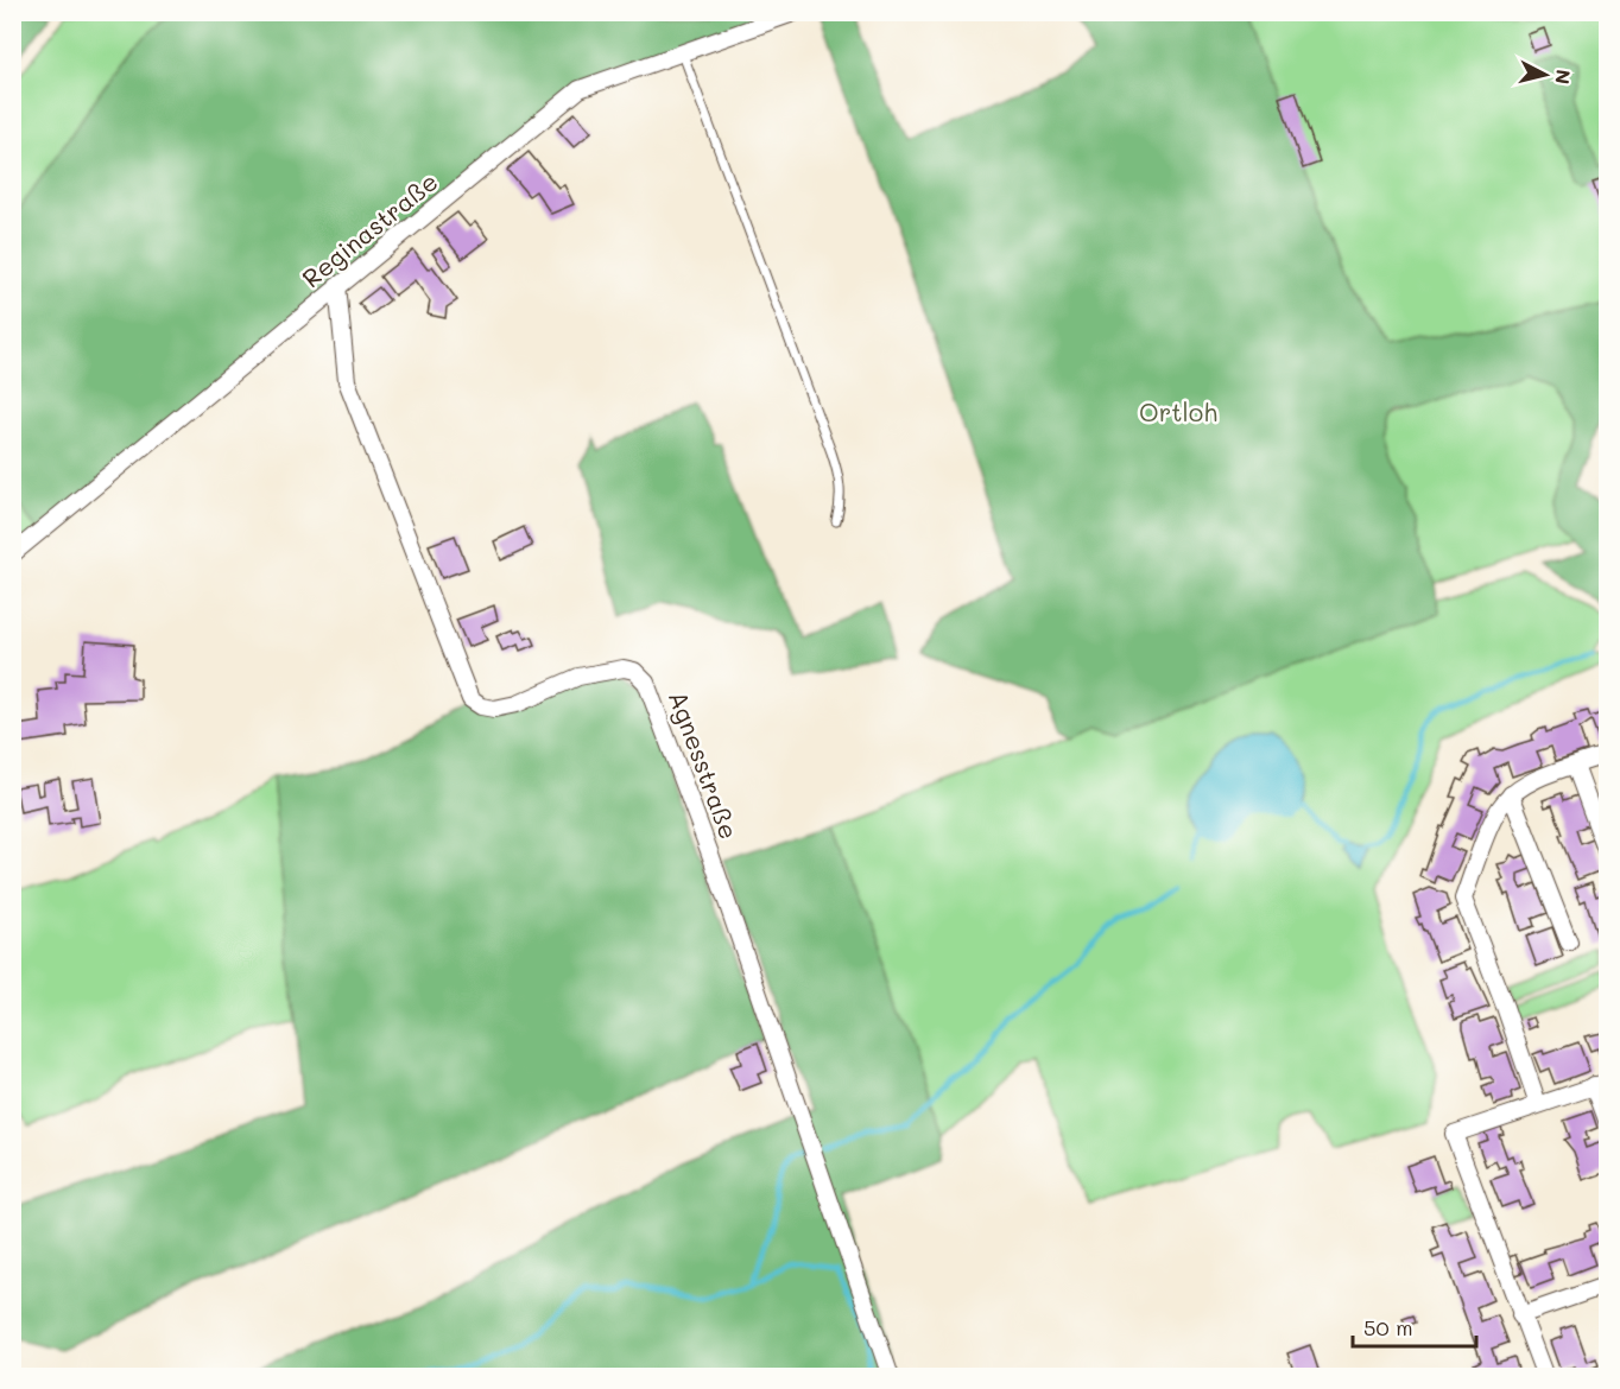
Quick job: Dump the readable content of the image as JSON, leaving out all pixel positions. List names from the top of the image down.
{
  "streets": {
    "street": ["Reginastraße", "Agnesstraße"]
  },
  "crossings": [
    ["Reginastraße", "Agnesstraße"]
  ],
  "parks": ["Ortloh"],
  "scale_bar": "50 m",
  "north": "right"
}
